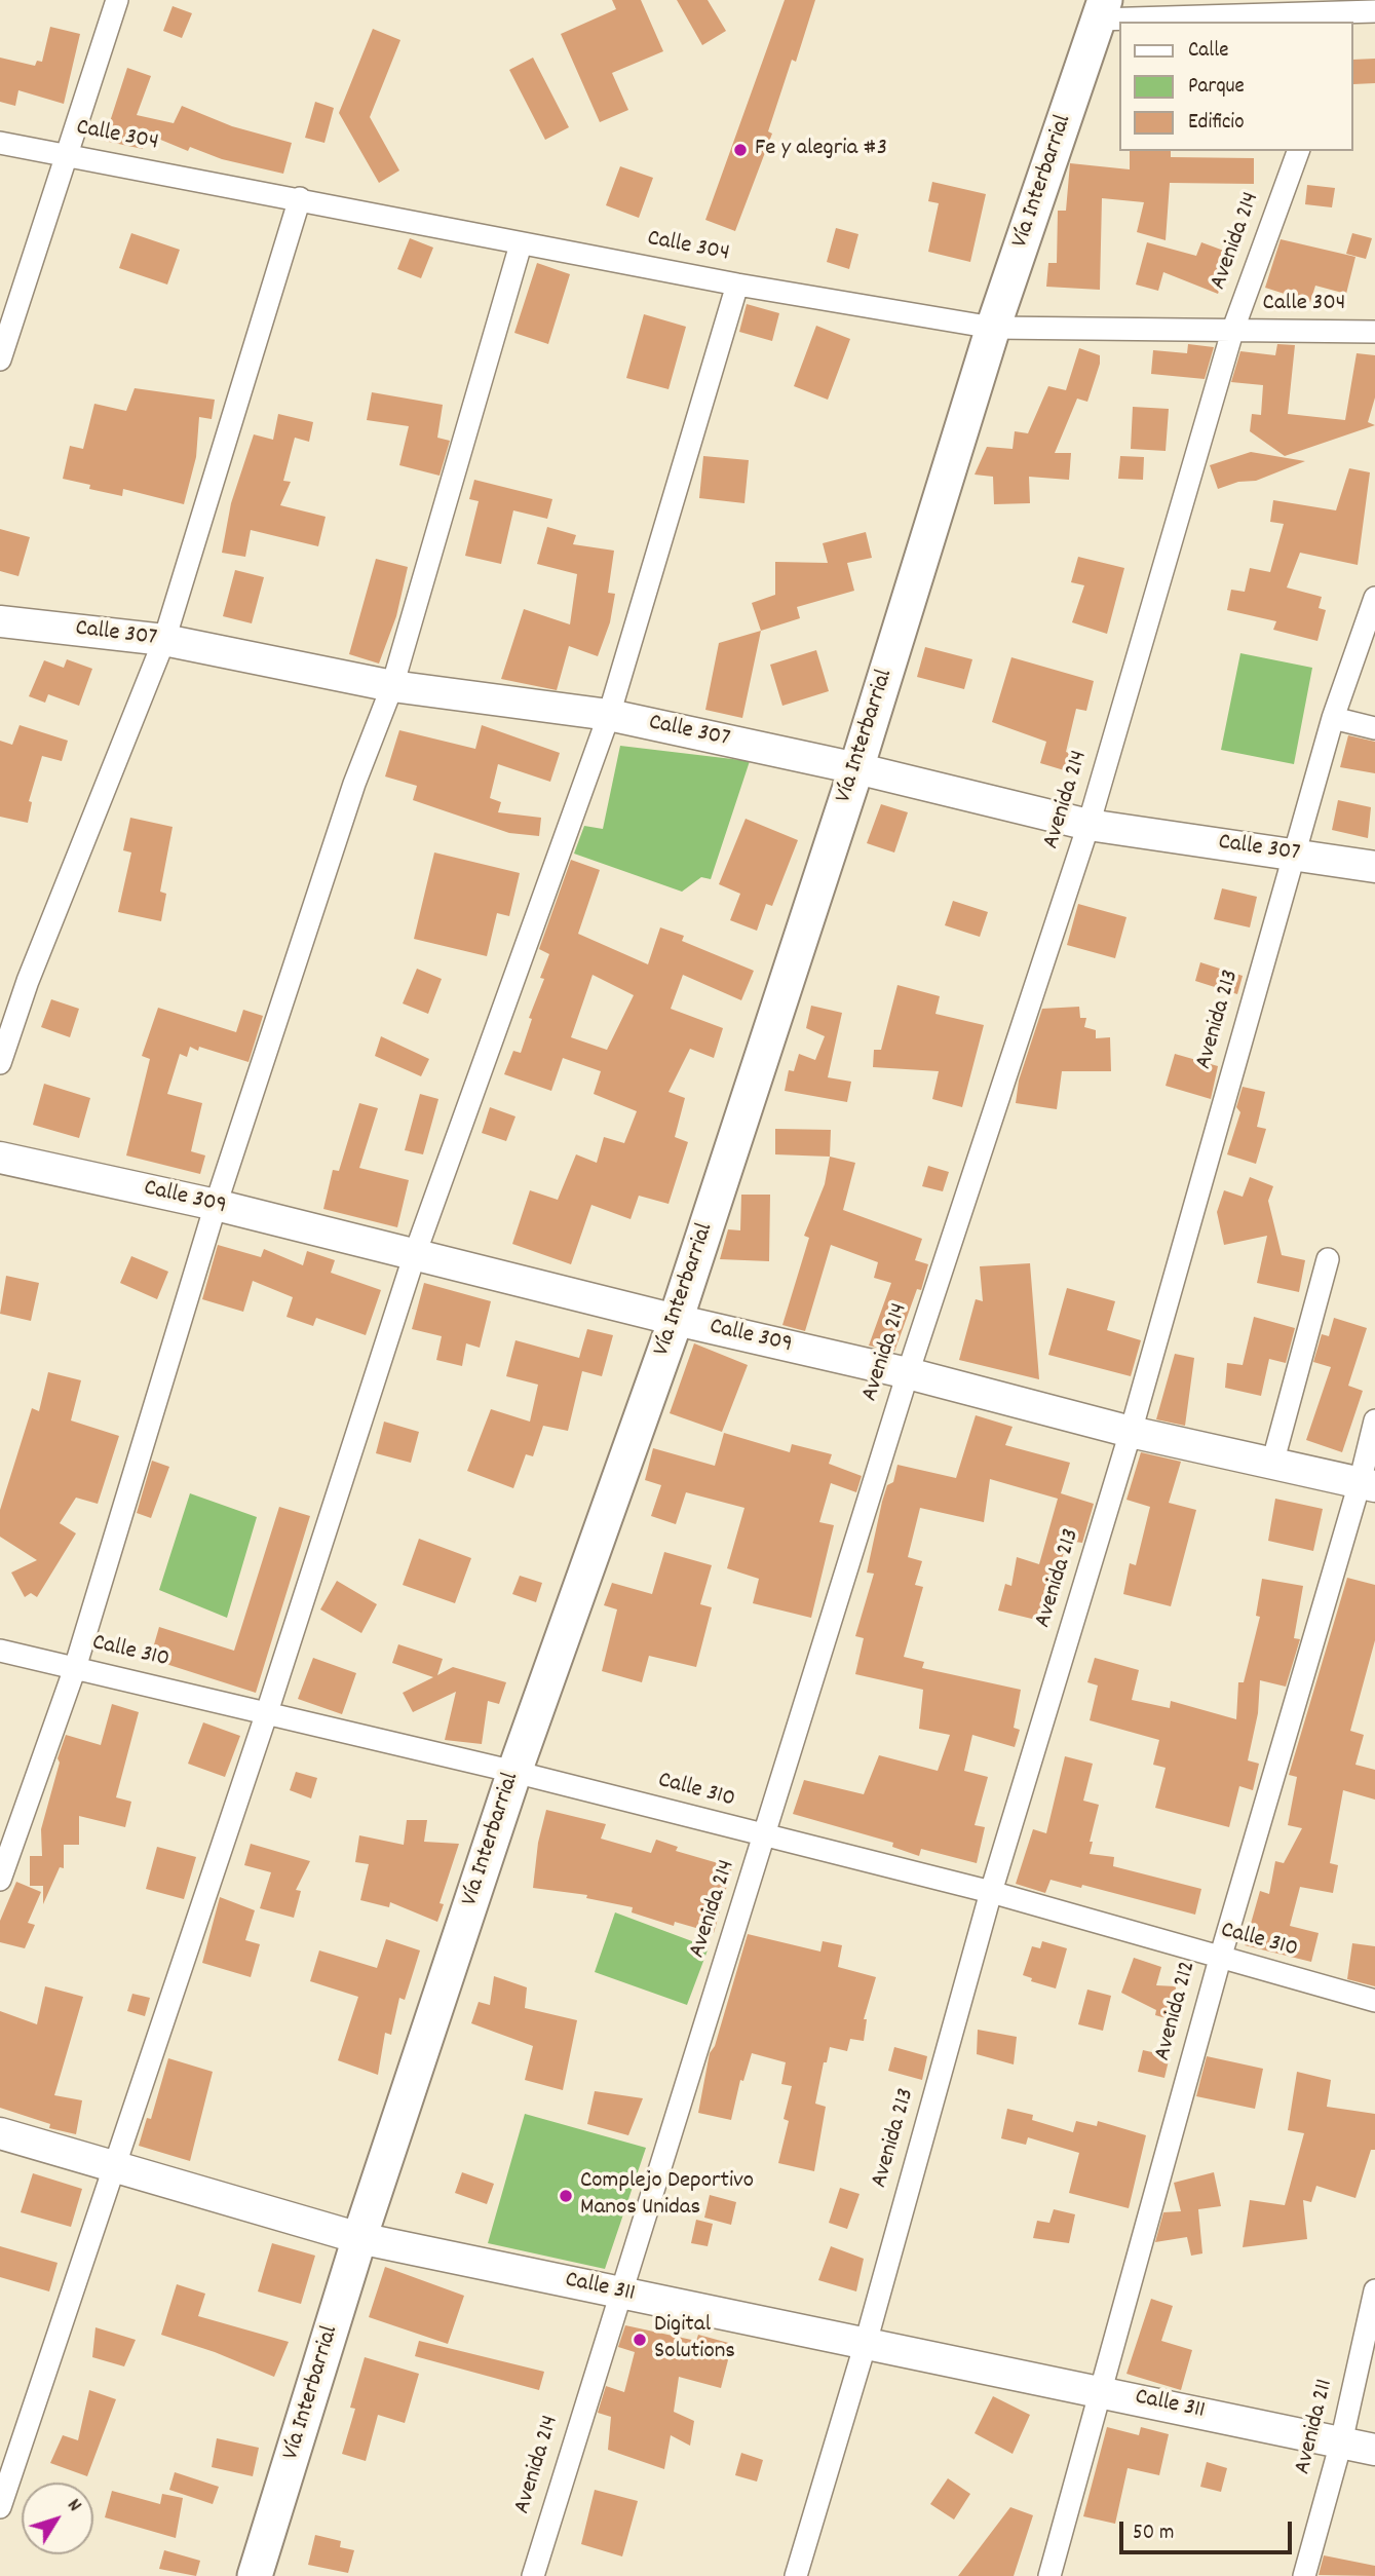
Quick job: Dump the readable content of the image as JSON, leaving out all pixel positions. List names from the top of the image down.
{
  "streets": {
    "main road": ["Vía Interbarrial"],
    "street": [
      "Calle 304",
      "Avenida 214",
      "Calle 307",
      "Avenida 213",
      "Calle 309",
      "Calle 310",
      "Avenida 212",
      "Calle 311",
      "Avenida 211"
    ]
  },
  "crossings": [
    ["Calle 304", "Vía Interbarrial"],
    ["Calle 304", "Avenida 214"],
    ["Vía Interbarrial", "Calle 307"],
    ["Vía Interbarrial", "Calle 309"],
    ["Vía Interbarrial", "Calle 310"],
    ["Vía Interbarrial", "Calle 311"],
    ["Avenida 214", "Calle 307"],
    ["Avenida 214", "Calle 309"],
    ["Avenida 214", "Calle 310"],
    ["Avenida 214", "Calle 311"],
    ["Calle 307", "Avenida 213"],
    ["Avenida 213", "Calle 309"],
    ["Avenida 213", "Calle 310"],
    ["Avenida 213", "Calle 311"],
    ["Calle 309", "Avenida 212"],
    ["Calle 310", "Avenida 212"],
    ["Avenida 212", "Calle 311"],
    ["Calle 311", "Avenida 211"]
  ],
  "places": ["Fe y alegria #3", "Complejo Deportivo Manos Unidas", "Digital Solutions"],
  "legend": ["Calle", "Parque", "Edificio"],
  "scale_bar": "50 m",
  "north": "top right"
}
